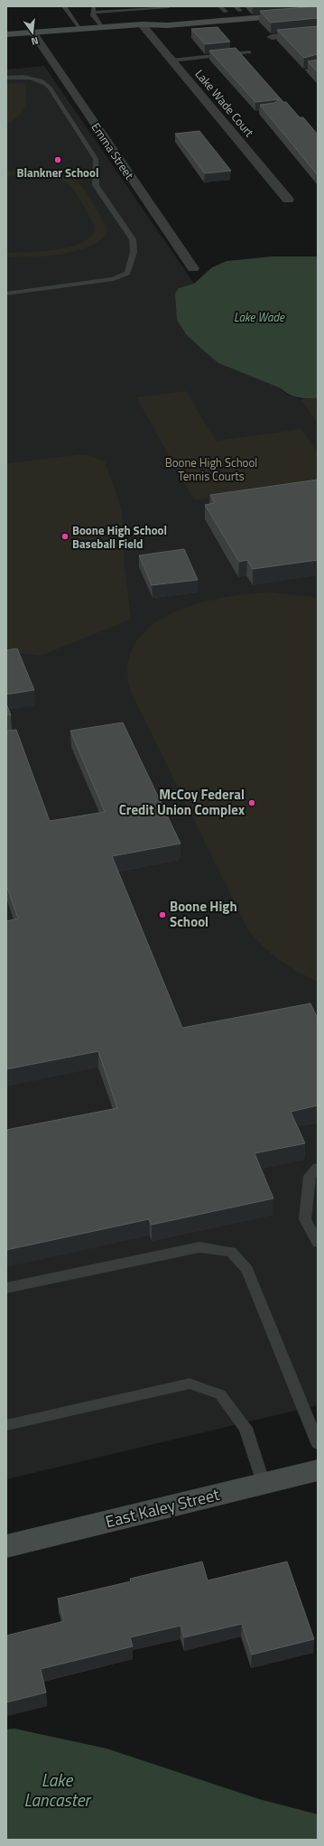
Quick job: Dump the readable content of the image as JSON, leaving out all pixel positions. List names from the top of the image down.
{
  "streets": {
    "street": ["Lake Wade Court", "Emma Street", "East Kaley Street"]
  },
  "water": ["Lake Wade", "Lake Lancaster"],
  "parks": ["Boone High School Tennis Courts"],
  "places": [
    "Blankner School",
    "Boone High School Baseball Field",
    "McCoy Federal Credit Union Complex",
    "Boone High School"
  ],
  "north": "bottom"
}
